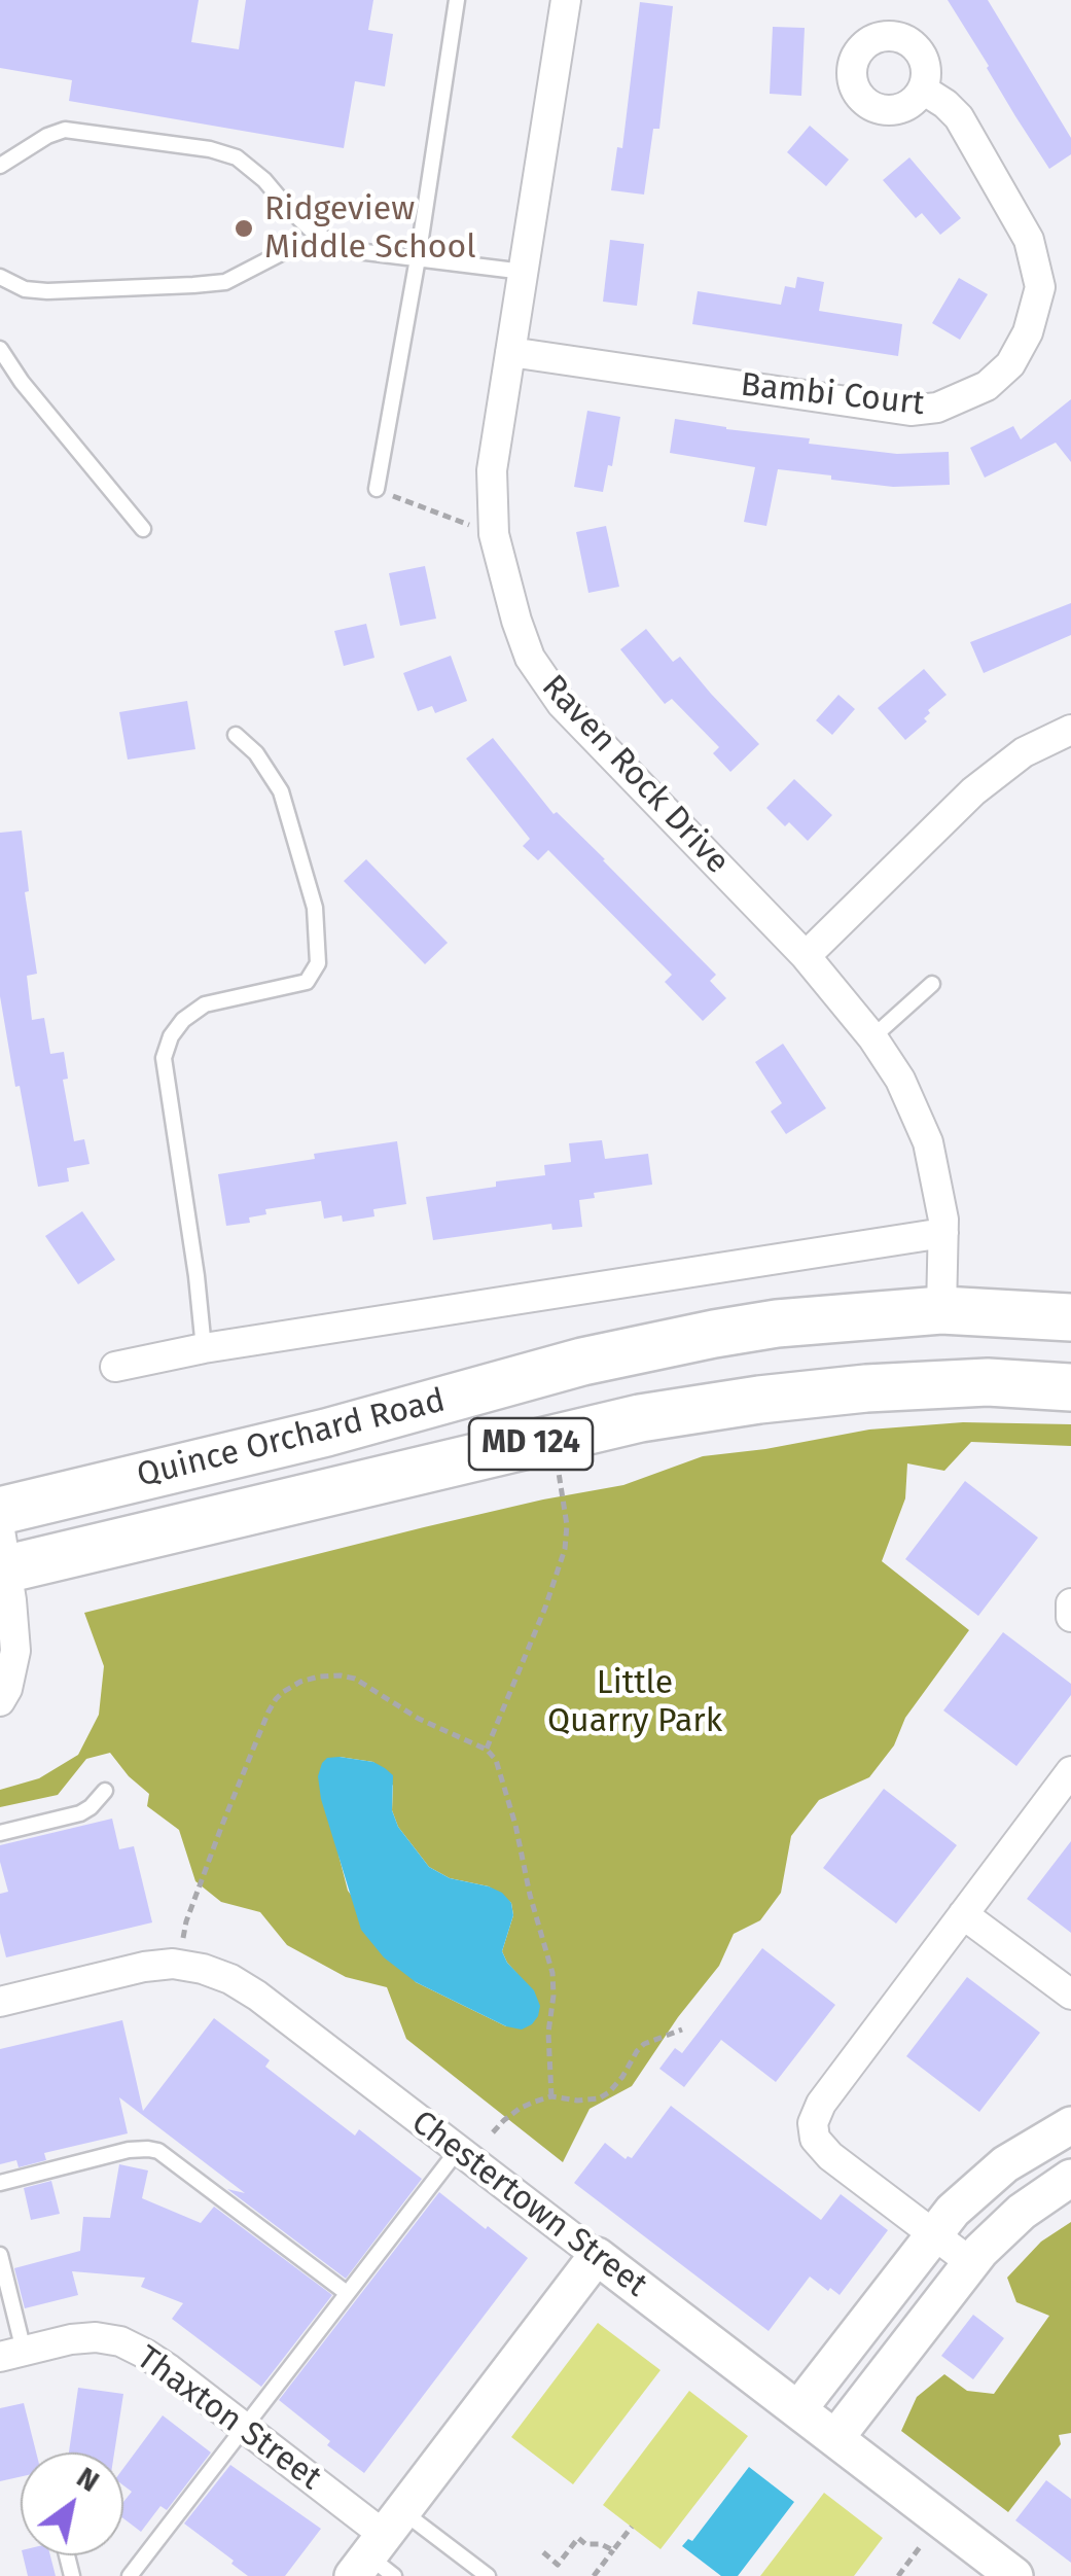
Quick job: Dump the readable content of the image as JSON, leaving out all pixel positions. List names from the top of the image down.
{
  "streets": {
    "main road": ["Quince Orchard Road", "MD 124"],
    "street": [
      "Bambi Court",
      "Raven Rock Drive",
      "Chestertown Street",
      "Thaxton Street"
    ]
  },
  "crossings": [
    ["Bambi Court", "Raven Rock Drive"],
    ["Raven Rock Drive", "Quince Orchard Road"]
  ],
  "parks": ["Little Quarry Park"],
  "places": ["Ridgeview Middle School"],
  "north": "top right"
}
